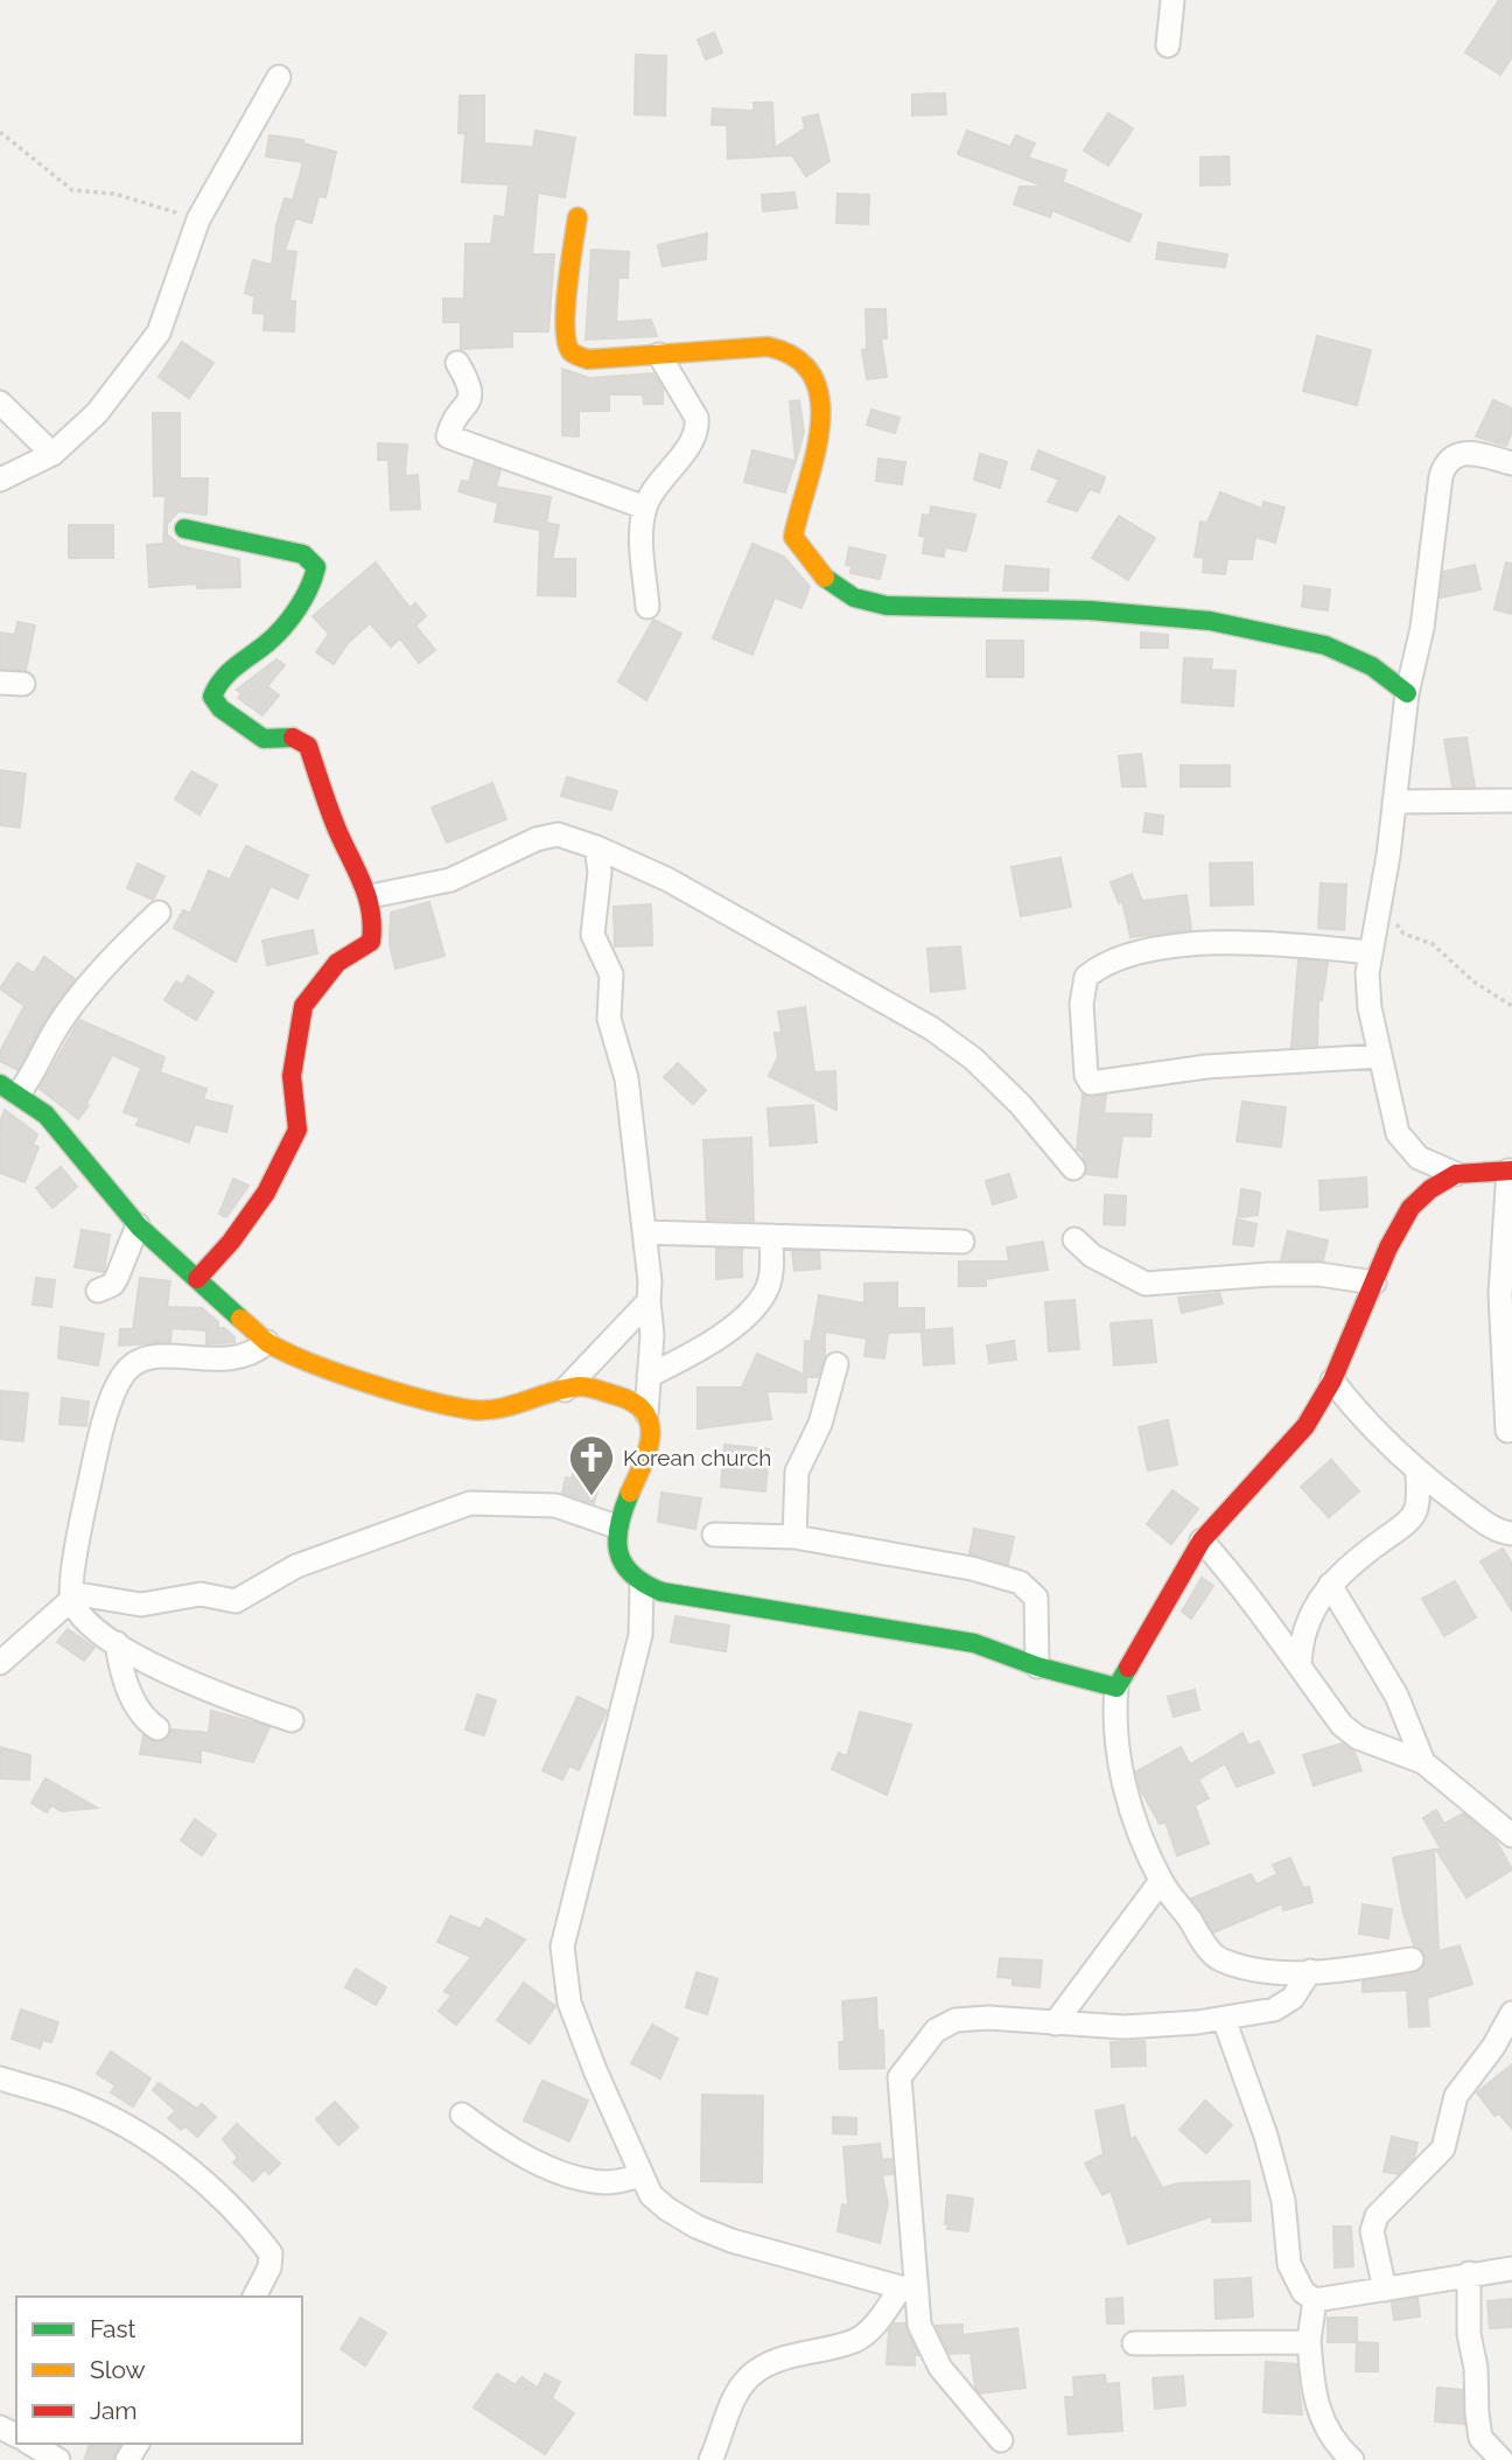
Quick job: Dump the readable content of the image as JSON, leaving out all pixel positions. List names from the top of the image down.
{
  "places": {
    "church": ["Korean church"]
  },
  "legend": ["Fast", "Slow", "Jam"]
}
